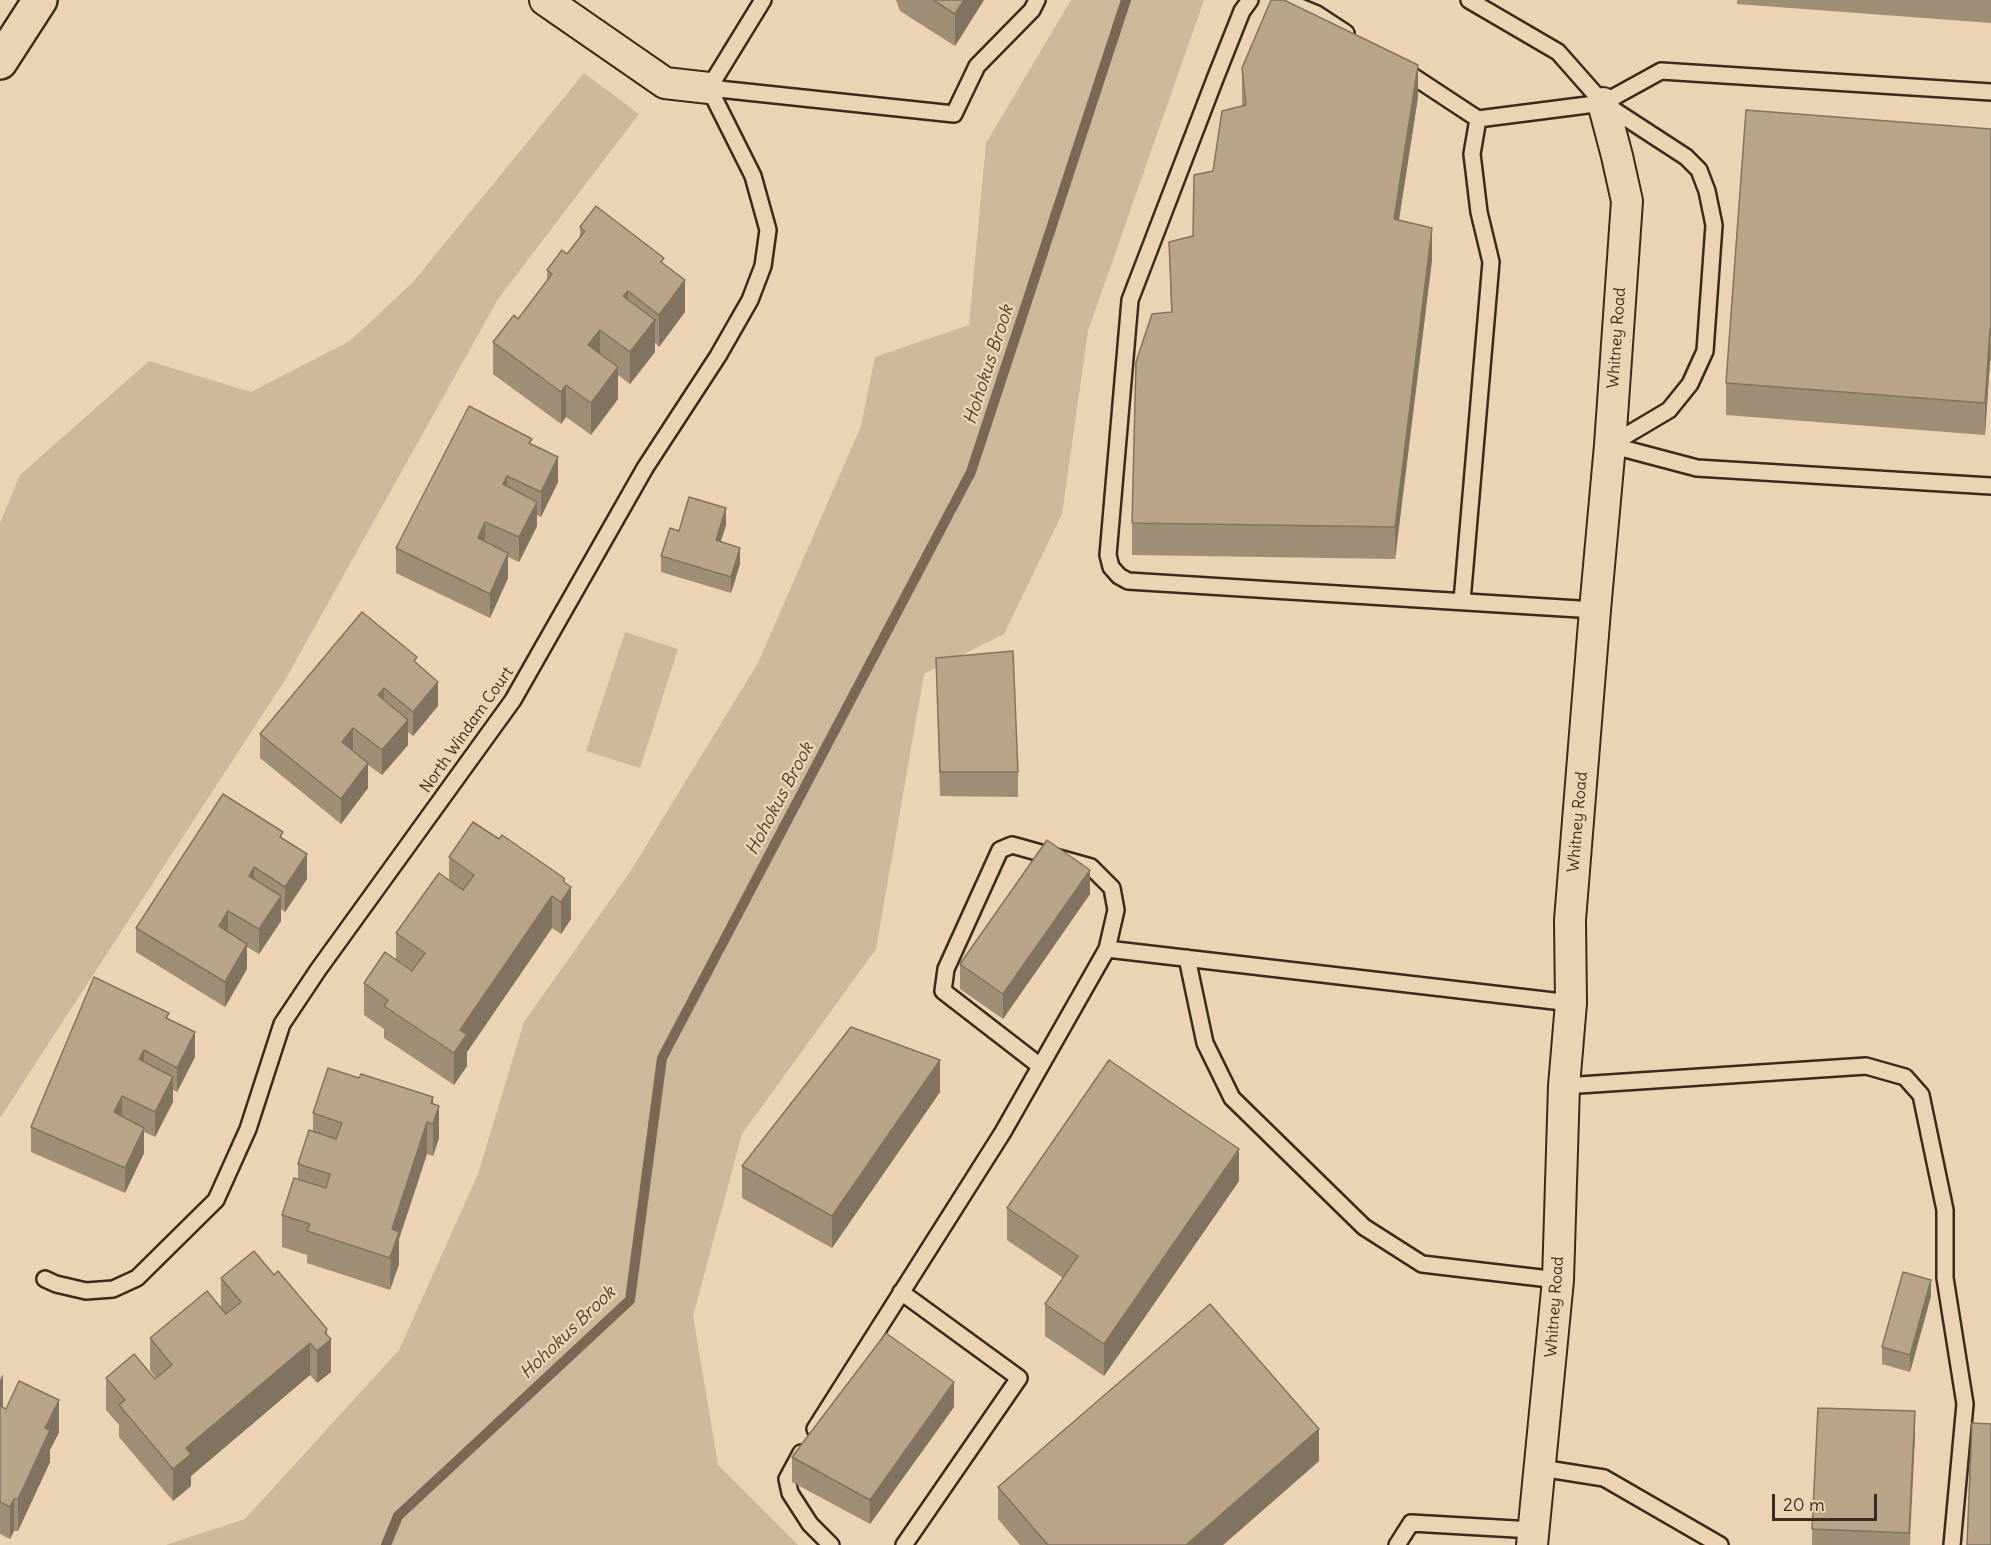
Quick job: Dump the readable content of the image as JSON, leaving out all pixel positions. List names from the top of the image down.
{
  "streets": {
    "street": ["Whitney Road"],
    "lane": ["North Windam Court"]
  },
  "water": ["Hohokus Brook"],
  "scale_bar": "20 m"
}
